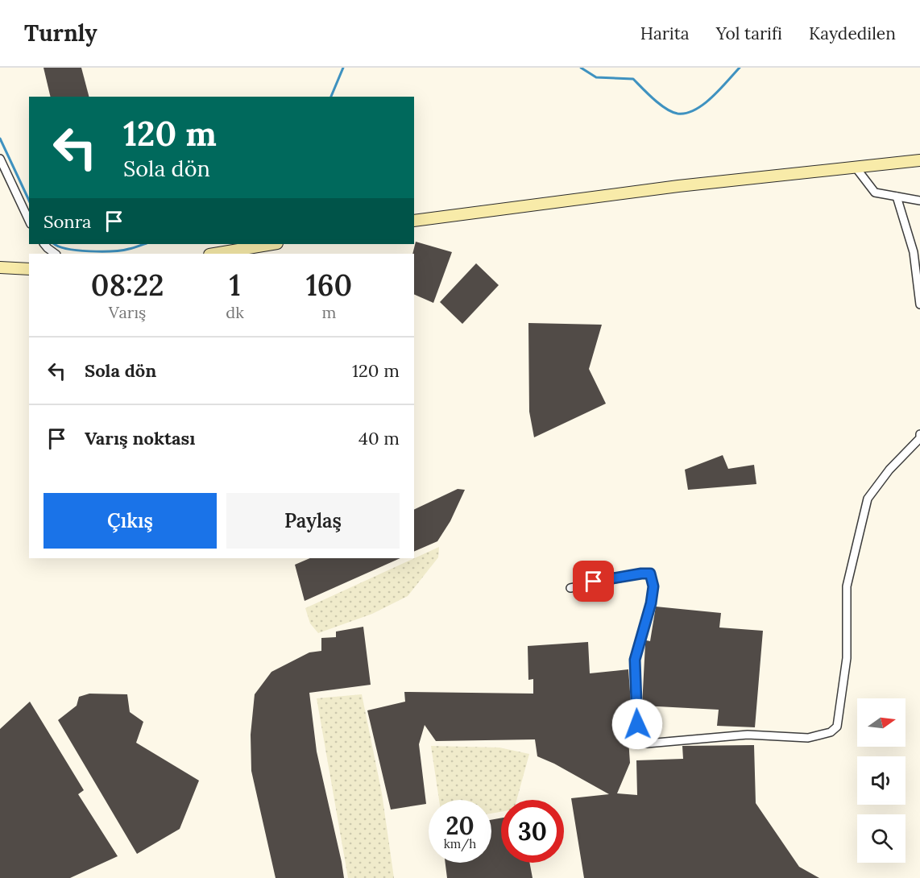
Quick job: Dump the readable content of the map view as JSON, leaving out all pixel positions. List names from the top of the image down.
{
  "north": "right",
  "page": {
    "header": "Turnly",
    "nav": ["Harita", "Yol tarifi", "Kaydedilen"],
    "turn": ["120 m", "Sola dön"],
    "then": "Sonra",
    "eta": [
      "08:22",
      "Varış",
      "1",
      "dk",
      "160",
      "m"
    ],
    "list": [
      {
        "name": "Sola dön",
        "value": "120 m"
      },
      {
        "name": "Varış noktası",
        "value": "40 m"
      }
    ],
    "buttons": ["Çıkış", "Paylaş"],
    "speed": "20 km/h",
    "limit": "30"
  }
}
